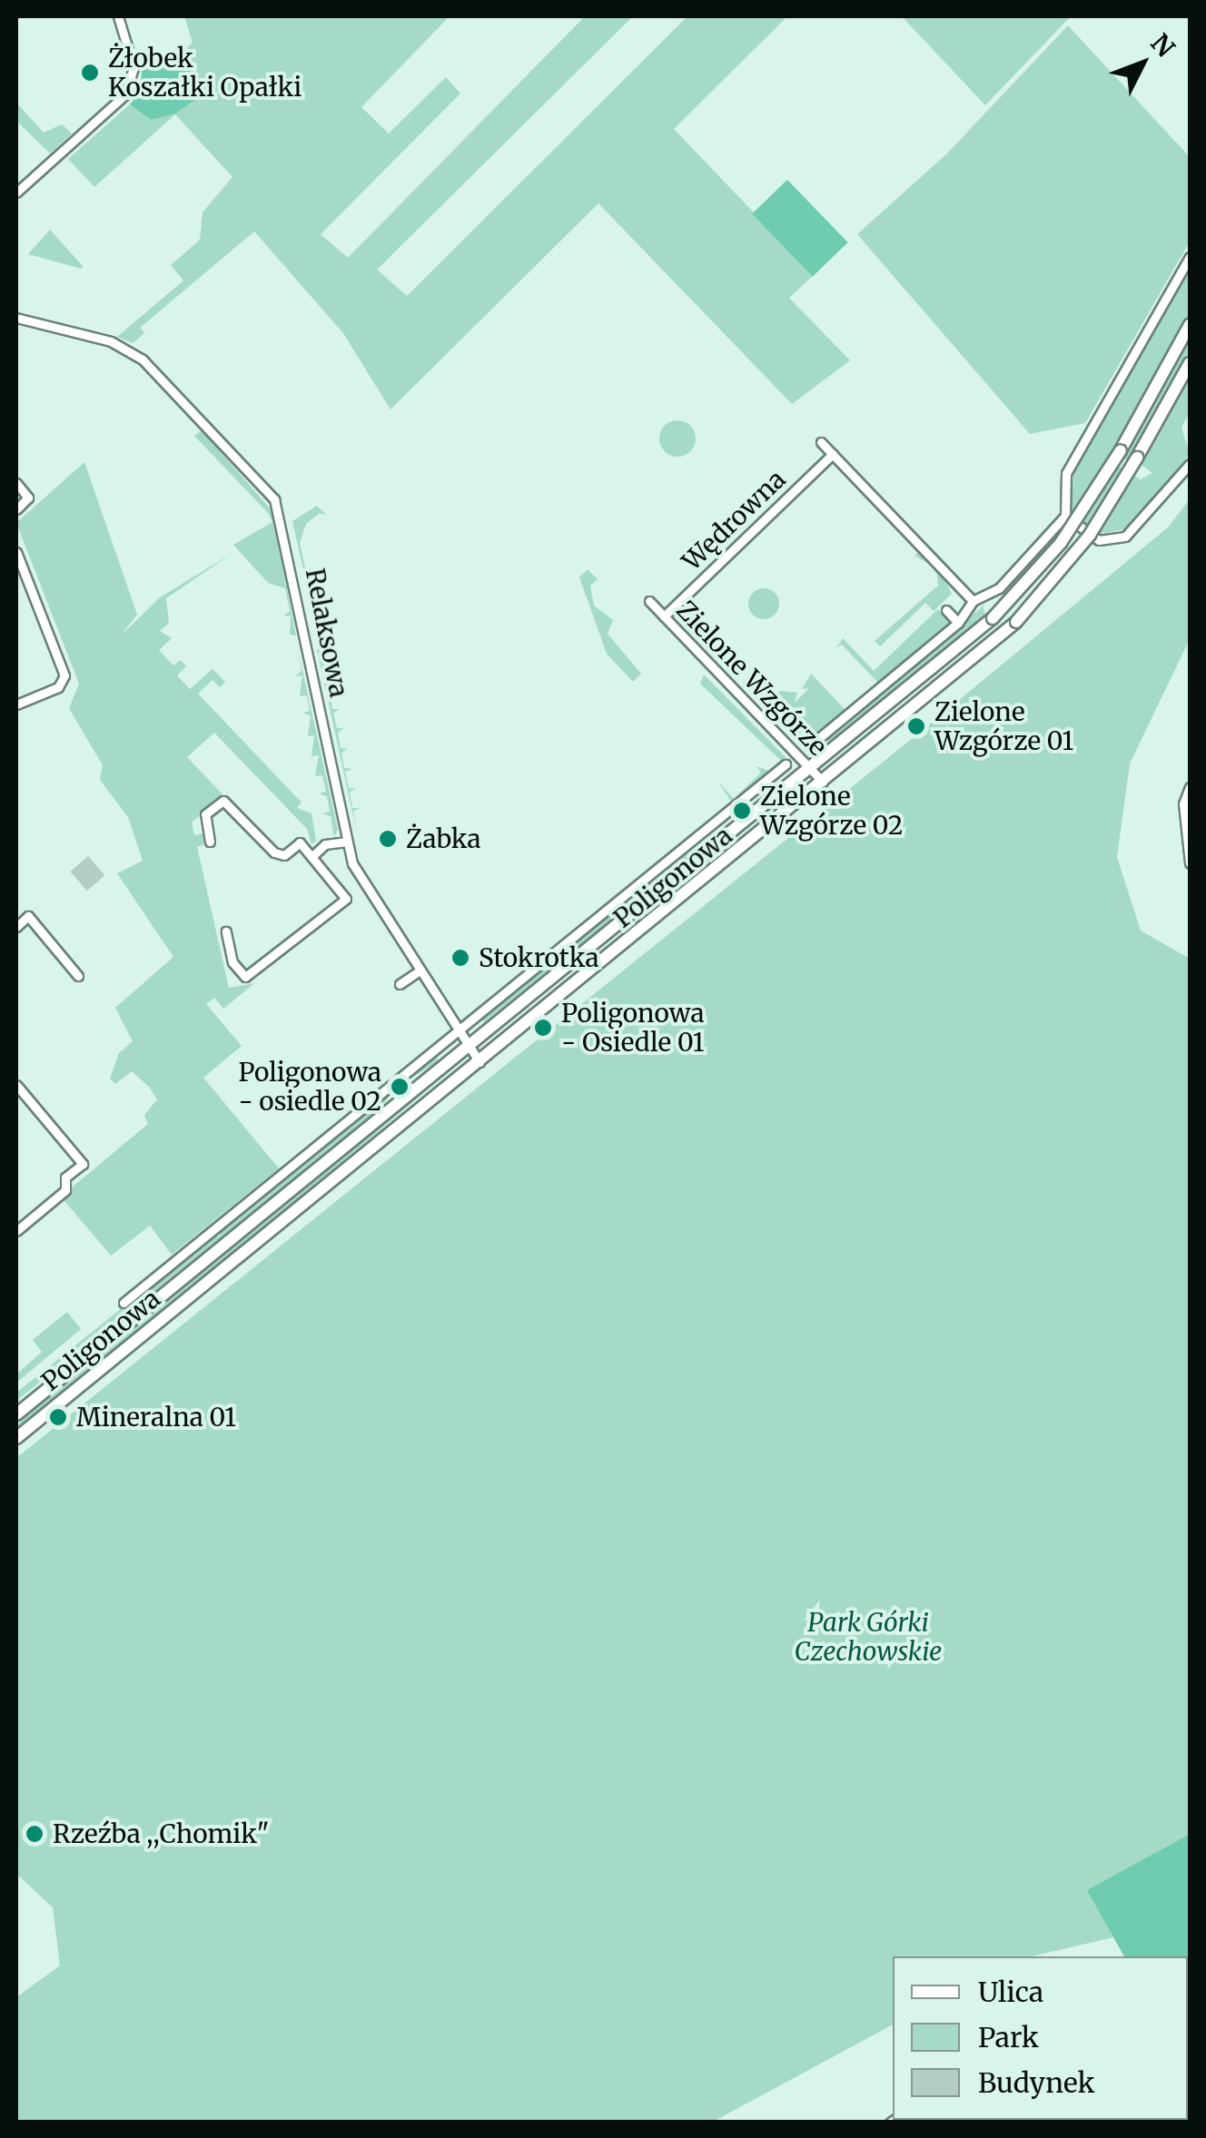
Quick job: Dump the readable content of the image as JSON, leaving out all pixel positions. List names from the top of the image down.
{
  "streets": {
    "main road": ["Poligonowa"],
    "street": ["Wędrowna", "Relaksowa", "Zielone Wzgórze"]
  },
  "crossings": [
    ["Wędrowna", "Zielone Wzgórze"],
    ["Relaksowa", "Poligonowa"],
    ["Zielone Wzgórze", "Poligonowa"]
  ],
  "parks": ["Park Górki Czechowskie"],
  "places": [
    "Żłobek Koszałki Opałki",
    "Zielone Wzgórze 01",
    "Zielone Wzgórze 02",
    "Żabka",
    "Stokrotka",
    "Poligonowa - Osiedle 01",
    "Poligonowa - osiedle 02",
    "Mineralna 01",
    "Rzeźba ,,Chomik\""
  ],
  "legend": ["Ulica", "Park", "Budynek"],
  "north": "top right"
}
